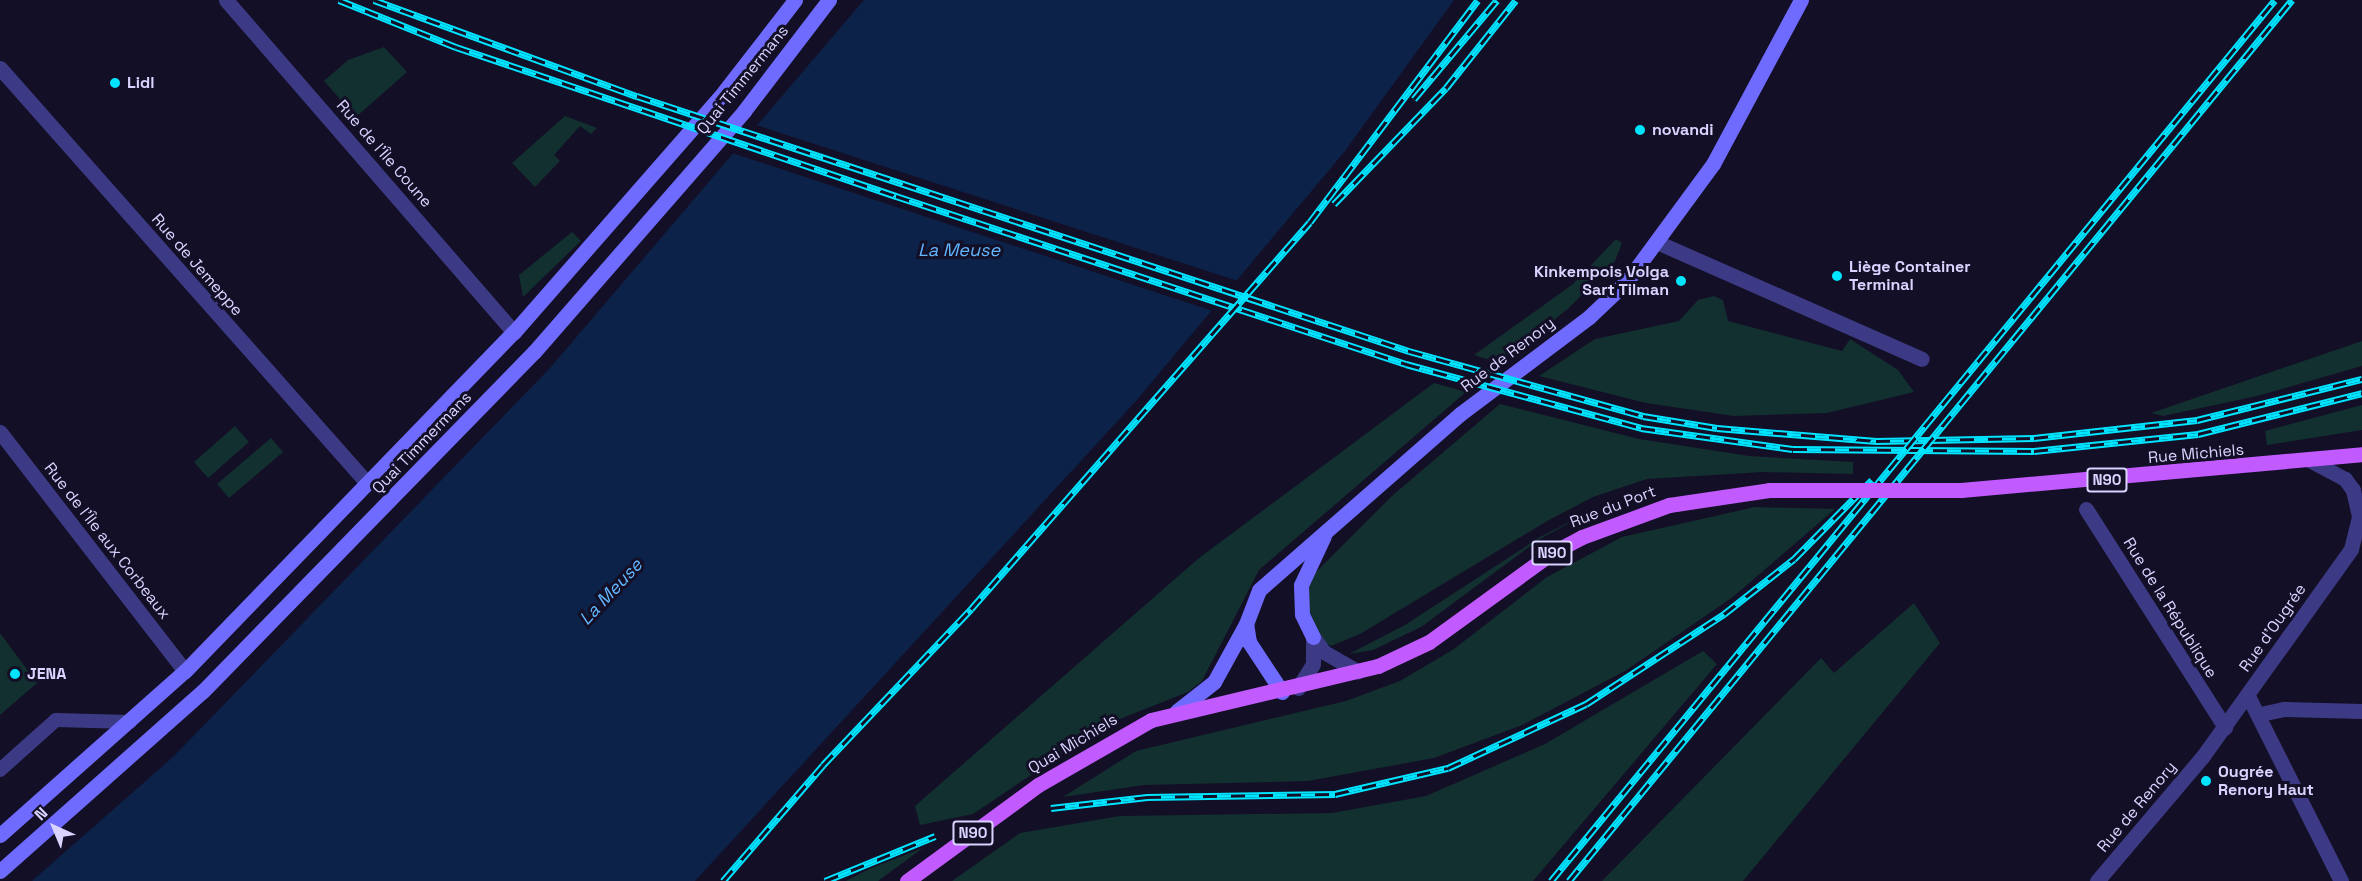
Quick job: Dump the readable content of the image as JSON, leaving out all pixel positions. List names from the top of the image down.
{
  "streets": {
    "main road": [
      "Quai Timmermans",
      "Rue de Renory",
      "Rue Michiels",
      "N90",
      "Rue du Port",
      "Quai Michiels"
    ],
    "street": [
      "Rue de l'Île Coune",
      "Rue de Jemeppe",
      "Rue de l'Île aux Corbeaux",
      "Rue de la République",
      "Rue d'Ougrée"
    ]
  },
  "crossings": [
    ["Quai Timmermans", "Rue de l'Île Coune"],
    ["Quai Timmermans", "Rue de Jemeppe"],
    ["Quai Timmermans", "Rue de l'Île aux Corbeaux"],
    ["Rue de Renory", "Rue du Port"],
    ["Rue de Renory", "Rue d'Ougrée"],
    ["Rue de Renory", "Quai Michiels"],
    ["Rue Michiels", "Rue du Port"],
    ["Rue Michiels", "Rue d'Ougrée"],
    ["Rue du Port", "Quai Michiels"],
    ["Rue de la République", "Rue d'Ougrée"]
  ],
  "water": ["La Meuse"],
  "places": [
    "Lidl",
    "novandi",
    "Liège Container Terminal",
    "Kinkempois Volga Sart Tilman",
    "JENA",
    "Ougrée Renory Haut"
  ],
  "north": "top left"
}
